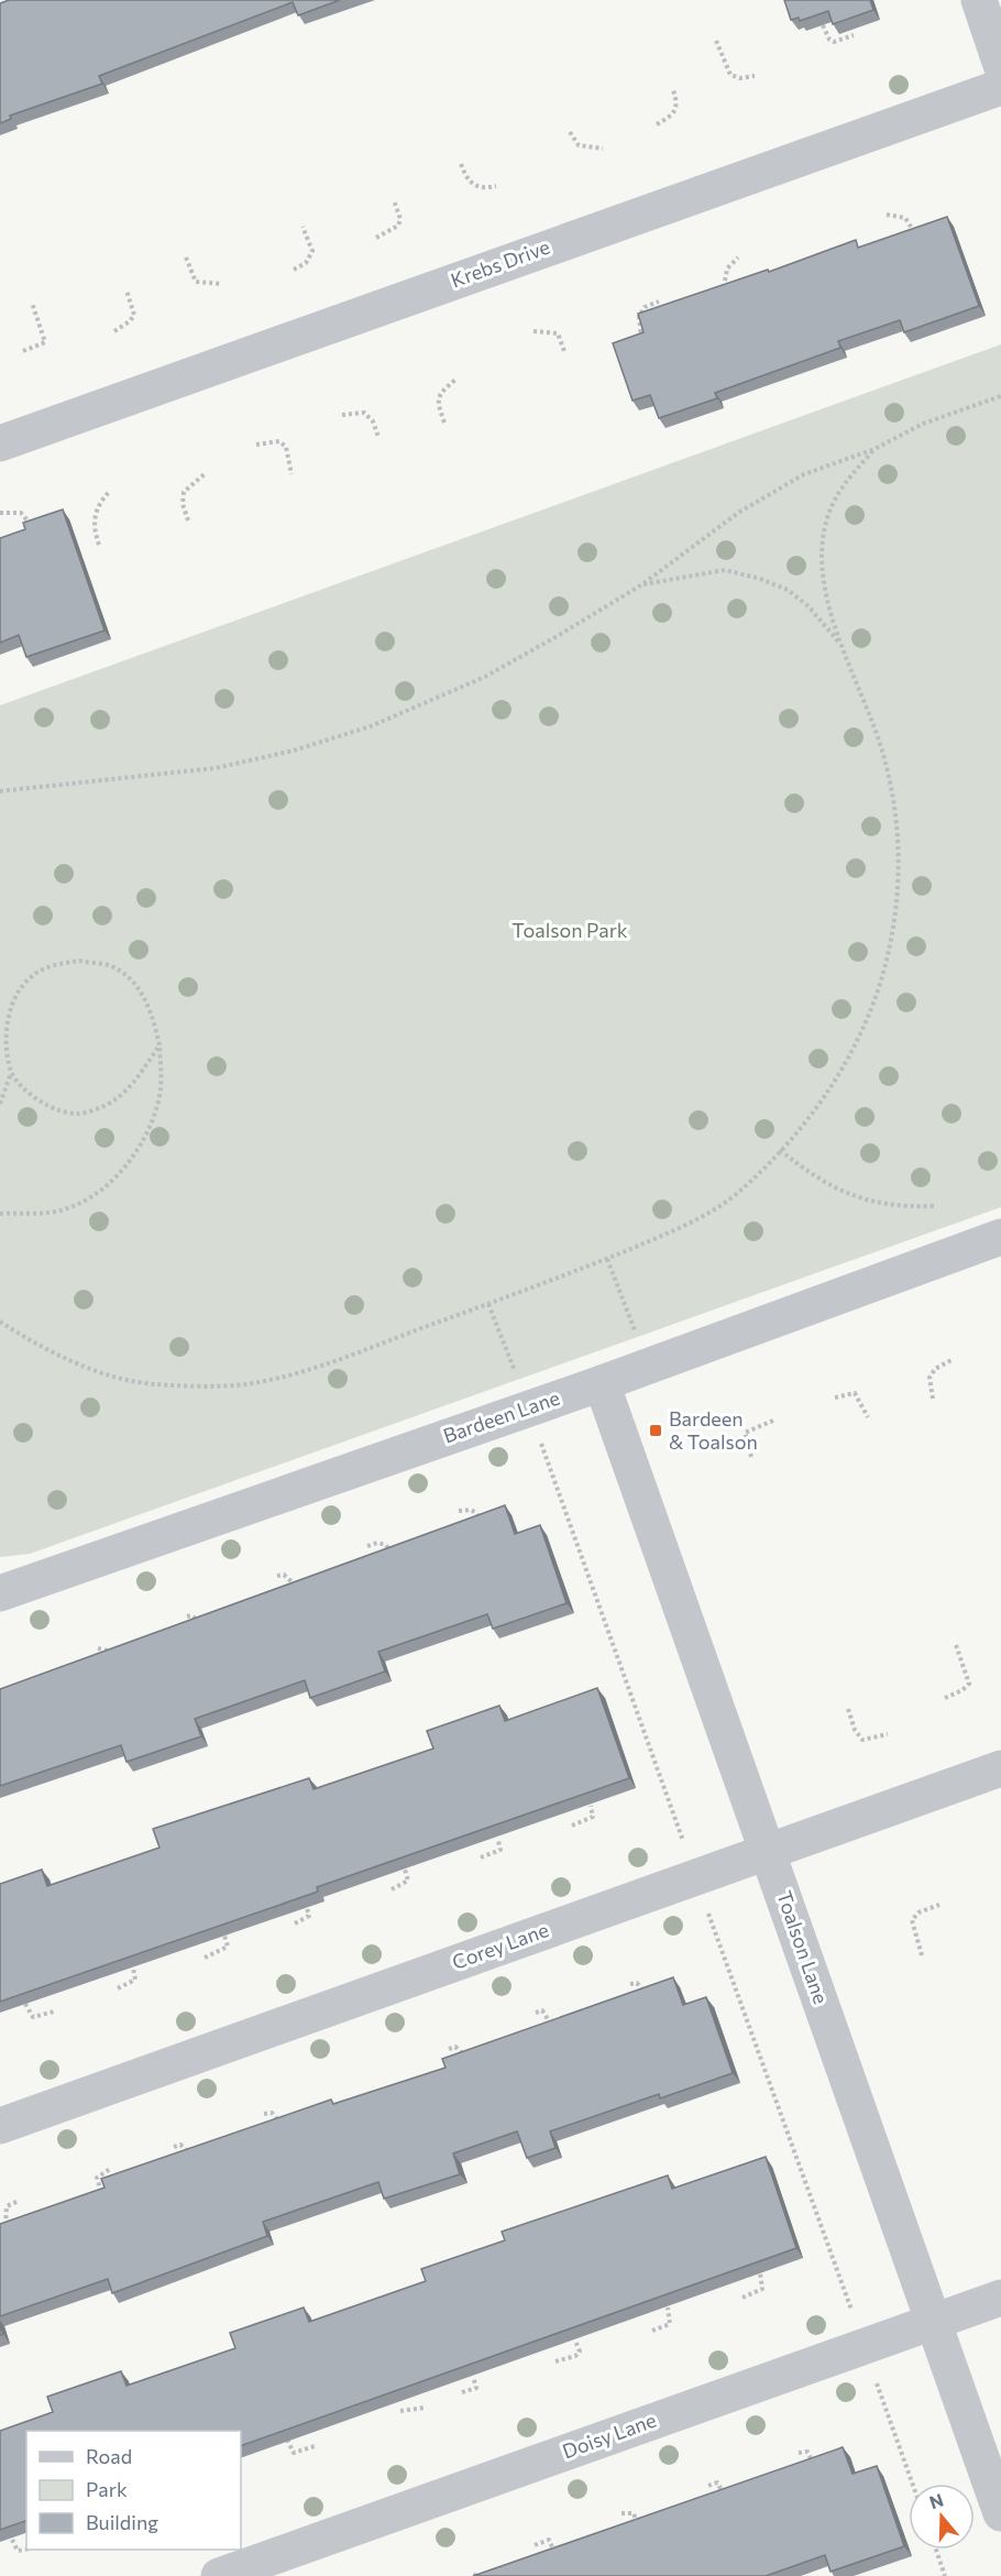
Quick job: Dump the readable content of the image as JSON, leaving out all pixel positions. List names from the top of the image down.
{
  "streets": {
    "street": [
      "Krebs Drive",
      "Bardeen Lane",
      "Corey Lane",
      "Toalson Lane",
      "Doisy Lane"
    ]
  },
  "crossings": [
    ["Bardeen Lane", "Toalson Lane"],
    ["Corey Lane", "Toalson Lane"],
    ["Toalson Lane", "Doisy Lane"]
  ],
  "parks": ["Toalson Park"],
  "places": {
    "transit": ["Bardeen & Toalson"]
  },
  "legend": ["Road", "Park", "Building"],
  "north": "top"
}
